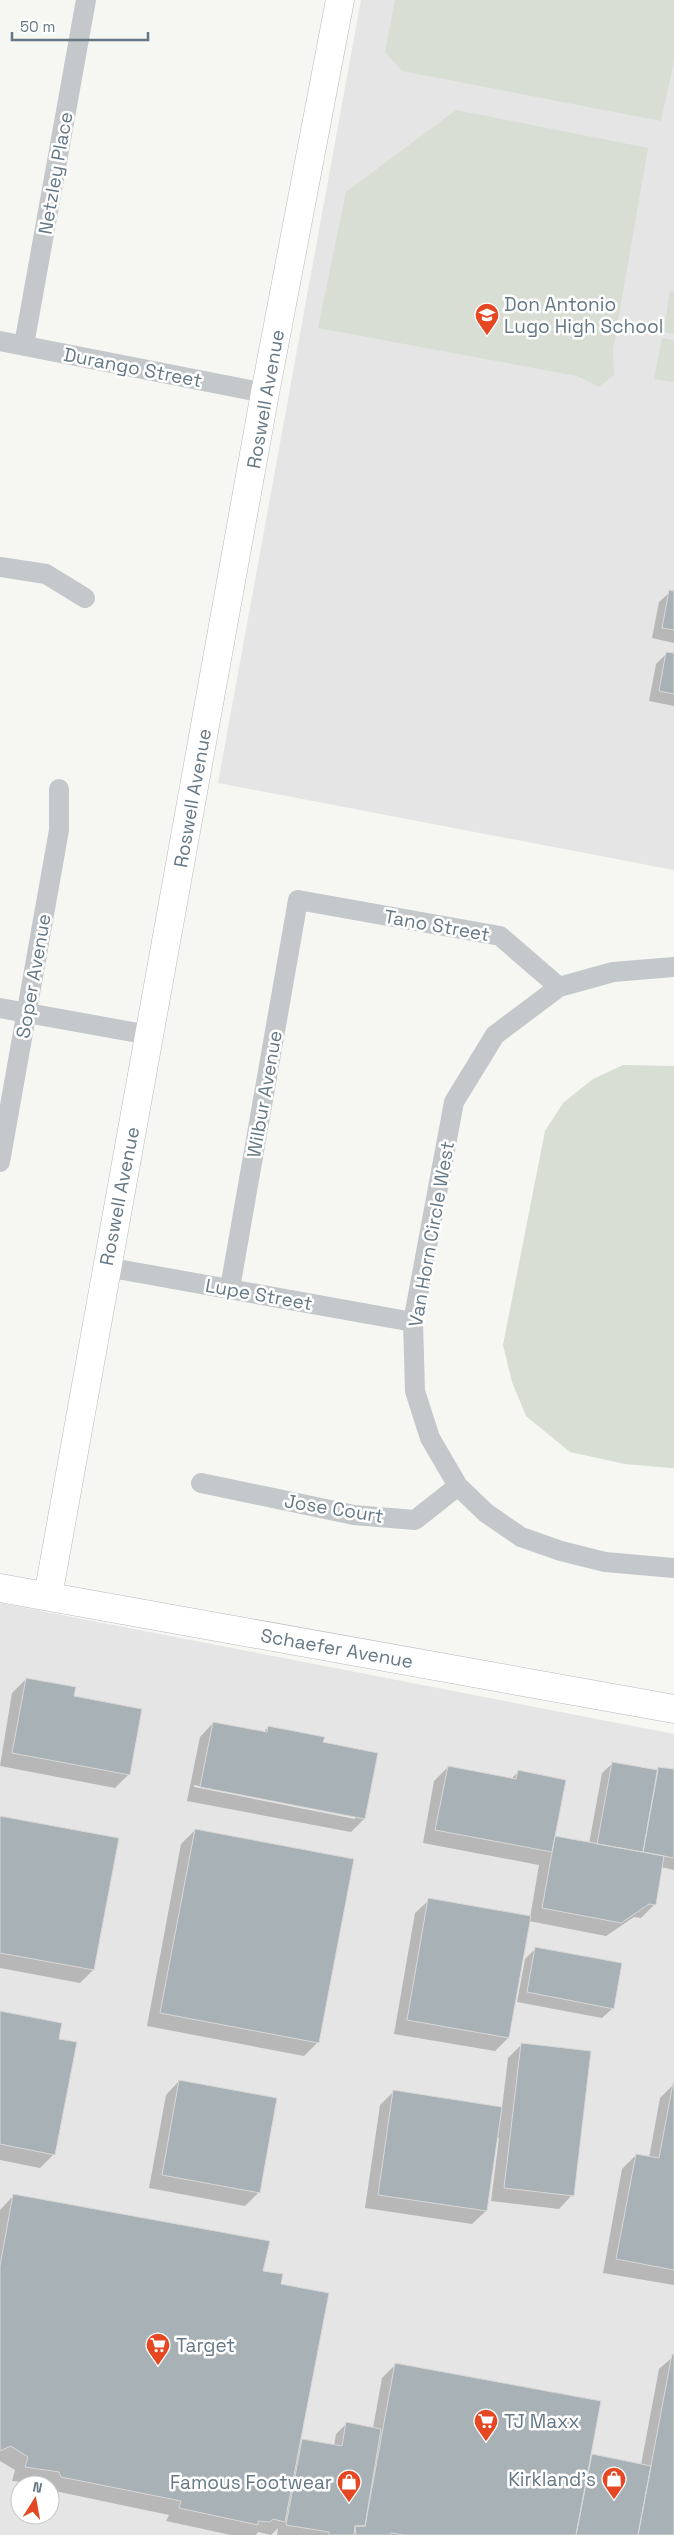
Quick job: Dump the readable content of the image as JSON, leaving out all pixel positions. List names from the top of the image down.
{
  "streets": {
    "street": [
      "Netzley Place",
      "Durango Street",
      "Roswell Avenue",
      "Tano Street",
      "Soper Avenue",
      "Wilbur Avenue",
      "Van Horn Circle West",
      "Lupe Street",
      "Jose Court",
      "Schaefer Avenue"
    ]
  },
  "crossings": [
    ["Netzley Place", "Durango Street"],
    ["Durango Street", "Roswell Avenue"],
    ["Roswell Avenue", "Lupe Street"],
    ["Roswell Avenue", "Schaefer Avenue"],
    ["Tano Street", "Wilbur Avenue"],
    ["Tano Street", "Van Horn Circle West"],
    ["Wilbur Avenue", "Lupe Street"],
    ["Van Horn Circle West", "Lupe Street"],
    ["Van Horn Circle West", "Jose Court"]
  ],
  "places": {
    "school or university": ["Don Antonio Lugo High School"],
    "supermarket": ["Target", "TJ Maxx"],
    "shop": ["Kirkland's", "Famous Footwear"]
  },
  "scale_bar": "50 m",
  "north": "top"
}
